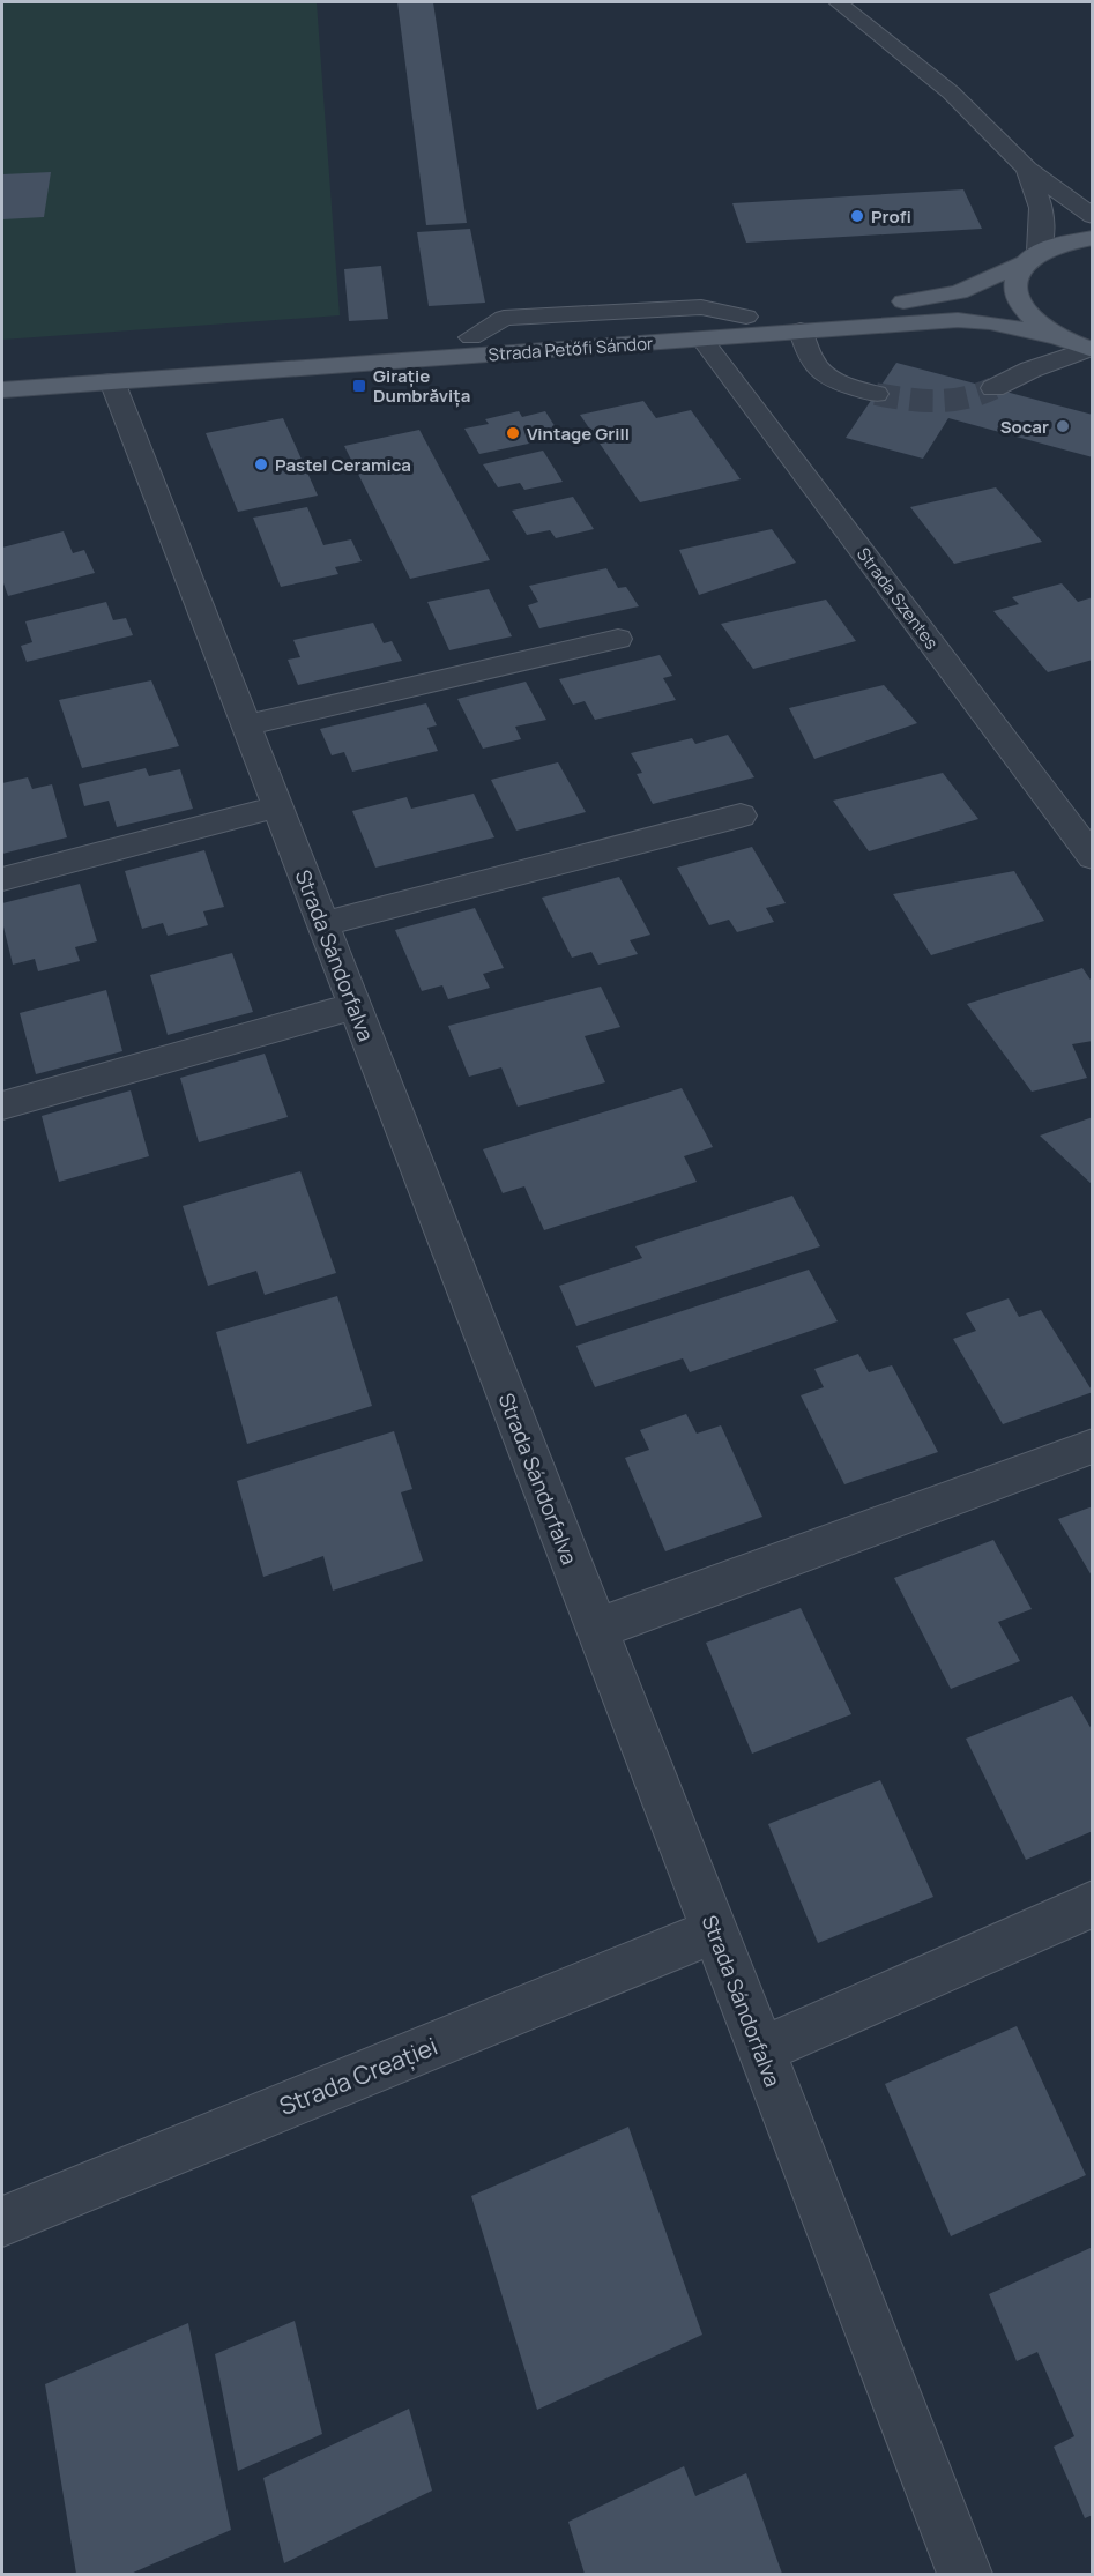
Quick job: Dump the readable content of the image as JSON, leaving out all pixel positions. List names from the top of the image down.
{
  "streets": {
    "main road": ["Strada Petőfi Sándor"],
    "street": ["Strada Szentes", "Strada Sándorfalva", "Strada Creației"]
  },
  "crossings": [
    ["Strada Petőfi Sándor", "Strada Szentes"],
    ["Strada Petőfi Sándor", "Strada Sándorfalva"],
    ["Strada Sándorfalva", "Strada Creației"]
  ],
  "places": {
    "other": [
      "Profi",
      "Socar",
      "Vintage Grill",
      "Pastel Ceramica"
    ],
    "transit": ["Girație Dumbrăvița"]
  }
}
